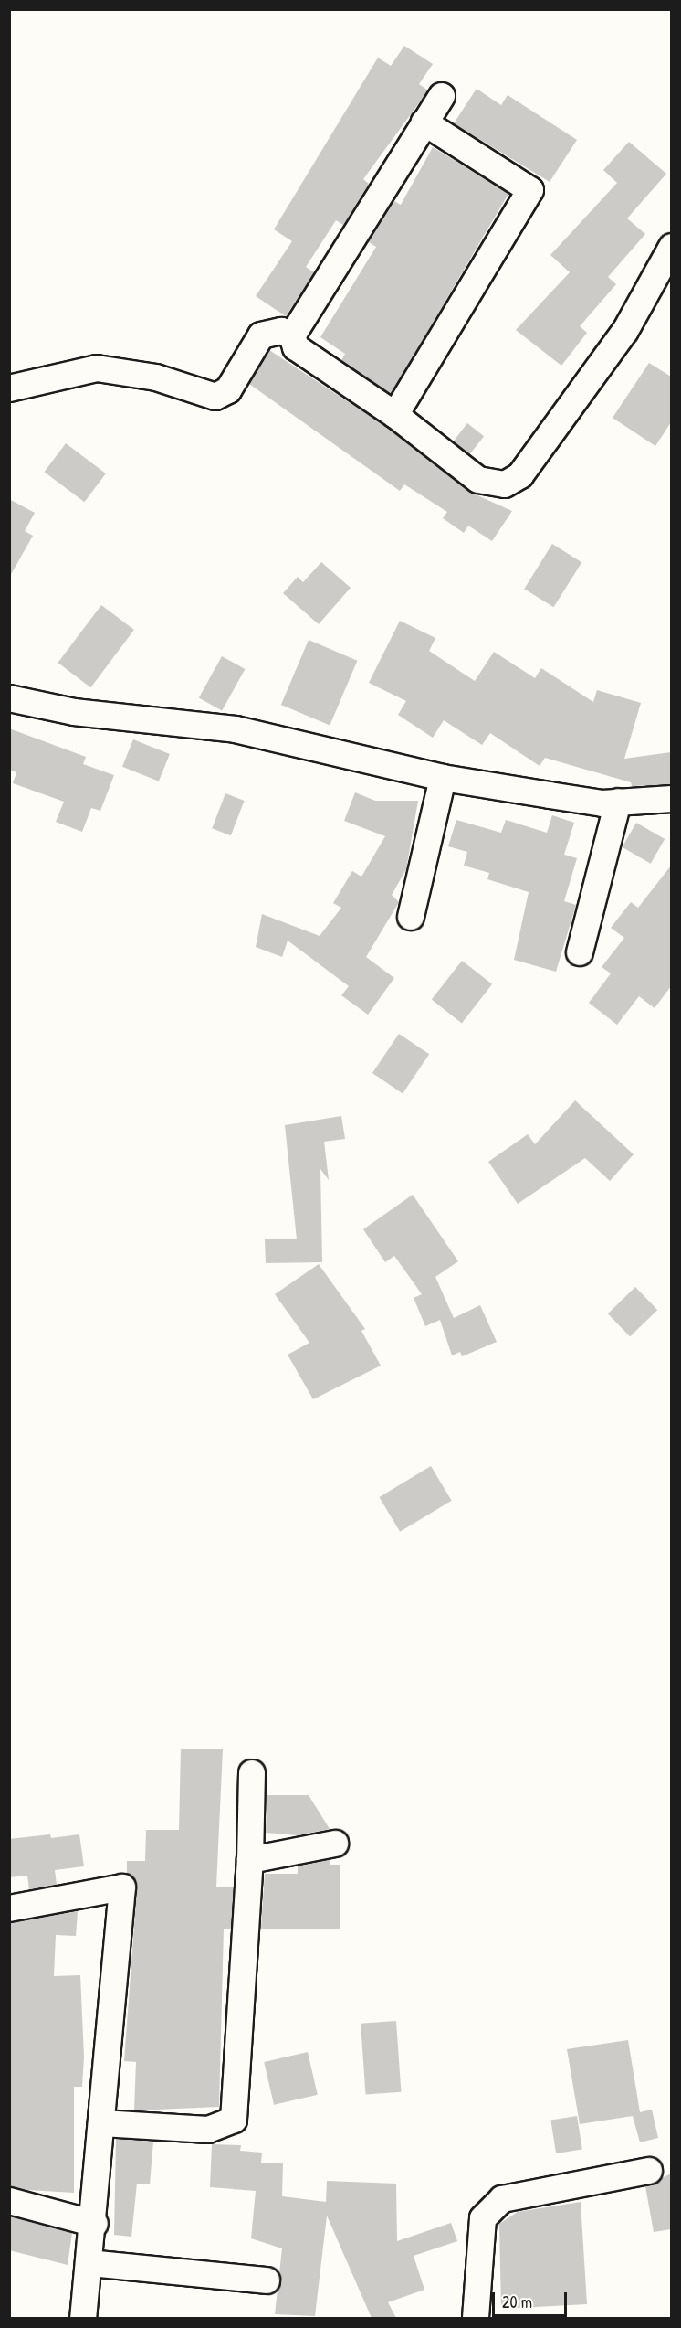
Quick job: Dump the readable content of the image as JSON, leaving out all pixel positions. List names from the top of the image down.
{
  "scale_bar": "20 m"
}
